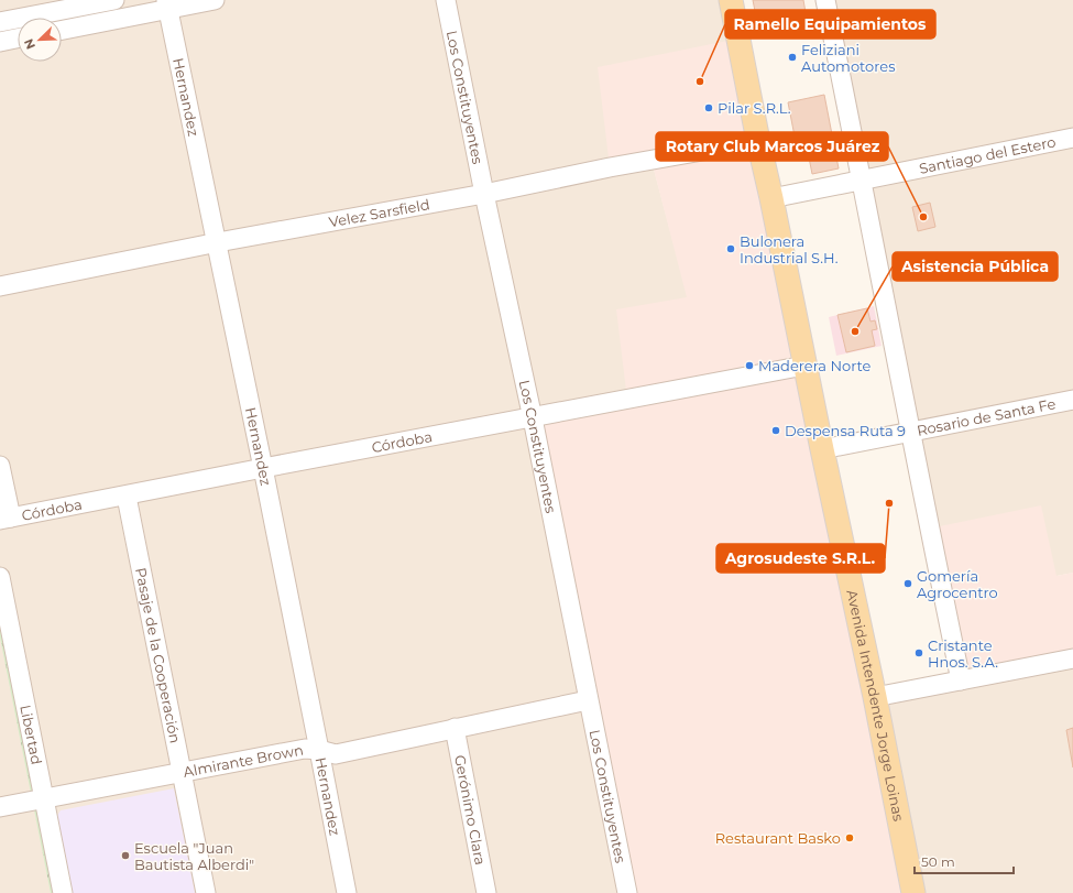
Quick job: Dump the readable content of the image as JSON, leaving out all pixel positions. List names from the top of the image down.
{
  "streets": {
    "main road": ["Avenida Intendente Jorge Loinas"],
    "street": [
      "Hernandez",
      "Los Constituyentes",
      "Santiago del Estero",
      "Velez Sarsfield",
      "Rosario de Santa Fe",
      "Córdoba",
      "Pasaje de la Cooperación",
      "Libertad",
      "Almirante Brown",
      "Gerónimo Clara"
    ]
  },
  "crossings": [
    ["Hernandez", "Velez Sarsfield"],
    ["Hernandez", "Córdoba"],
    ["Hernandez", "Almirante Brown"],
    ["Los Constituyentes", "Velez Sarsfield"],
    ["Los Constituyentes", "Córdoba"],
    ["Los Constituyentes", "Almirante Brown"],
    ["Santiago del Estero", "Avenida Intendente Jorge Loinas"],
    ["Velez Sarsfield", "Avenida Intendente Jorge Loinas"],
    ["Rosario de Santa Fe", "Avenida Intendente Jorge Loinas"],
    ["Córdoba", "Pasaje de la Cooperación"],
    ["Córdoba", "Avenida Intendente Jorge Loinas"],
    ["Pasaje de la Cooperación", "Almirante Brown"],
    ["Libertad", "Almirante Brown"],
    ["Almirante Brown", "Gerónimo Clara"]
  ],
  "places": [
    "Feliziani Automotores",
    "Ramello Equipamientos",
    "Pilar S.R.L.",
    "Rotary Club Marcos Juárez",
    "Bulonera Industrial S.H.",
    "Asistencia Pública",
    "Maderera Norte",
    "Despensa Ruta 9",
    "Agrosudeste S.R.L.",
    "Gomería Agrocentro",
    "Cristante Hnos. S.A.",
    "Restaurant Basko",
    "Escuela \"Juan Bautista Alberdi\""
  ],
  "scale_bar": "50 m",
  "north": "bottom left"
}
